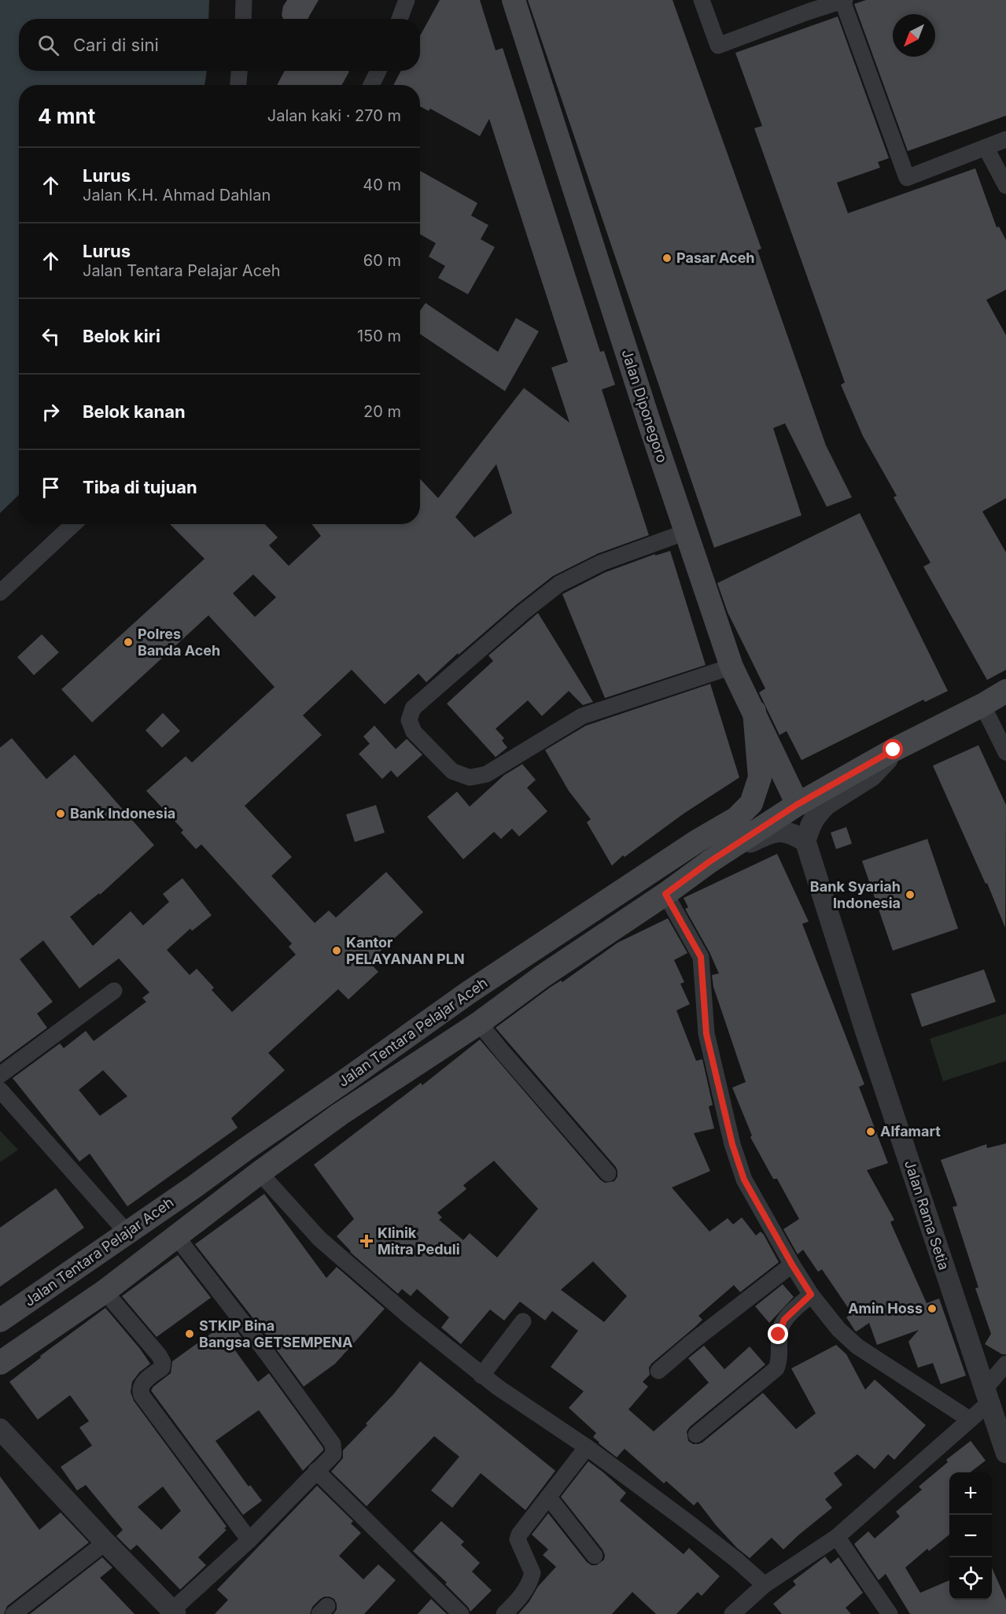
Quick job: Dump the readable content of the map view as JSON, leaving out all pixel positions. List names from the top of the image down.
{
  "streets": {
    "main road": ["Jalan Diponegoro", "Jalan Tentara Pelajar Aceh"],
    "street": ["Jalan Rama Setia"]
  },
  "crossings": [
    ["Jalan Diponegoro", "Jalan Tentara Pelajar Aceh"]
  ],
  "places": {
    "other": [
      "Pasar Aceh",
      "Polres Banda Aceh",
      "Bank Indonesia",
      "Bank Syariah Indonesia",
      "Kantor PELAYANAN PLN",
      "Alfamart",
      "Amin Hoss",
      "STKIP Bina Bangsa GETSEMPENA"
    ],
    "health": ["Klinik Mitra Peduli"]
  },
  "north": "bottom left",
  "page": {
    "search": "Cari di sini",
    "heading": ["4 mnt", "Jalan kaki · 270 m"],
    "list": [
      ["Lurus", "Jalan K.H. Ahmad Dahlan", "40 m"],
      ["Lurus", "Jalan Tentara Pelajar Aceh", "60 m"],
      ["Belok kiri", "150 m"],
      ["Belok kanan", "20 m"],
      "Tiba di tujuan"
    ],
    "map_buttons": ["+", "−"]
  }
}
